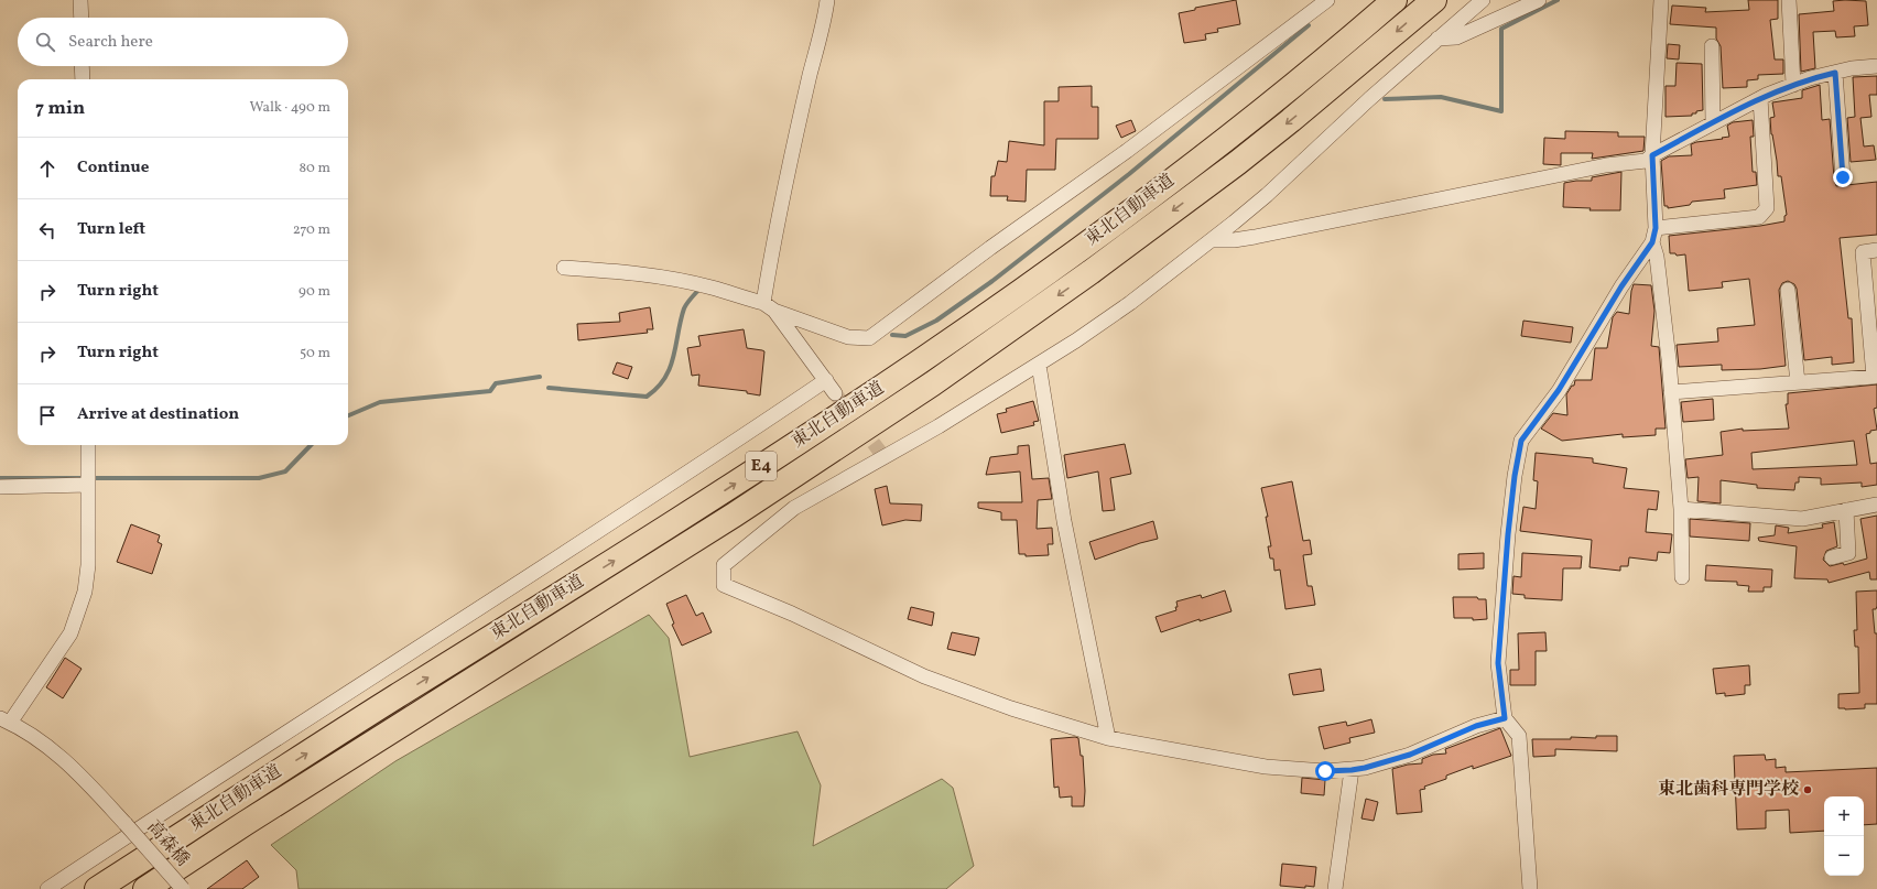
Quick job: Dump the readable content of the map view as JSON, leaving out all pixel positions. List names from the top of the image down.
{
  "streets": {
    "highway": ["東北自動車道", "E4"],
    "street": ["高森橋"]
  },
  "places": ["東北歯科専門学校"],
  "page": {
    "search": "Search here",
    "heading": ["7 min", "Walk · 490 m"],
    "list": [
      ["Continue", "80 m"],
      ["Turn left", "270 m"],
      ["Turn right", "90 m"],
      ["Turn right", "50 m"],
      "Arrive at destination"
    ],
    "map_buttons": ["+", "−"]
  }
}
